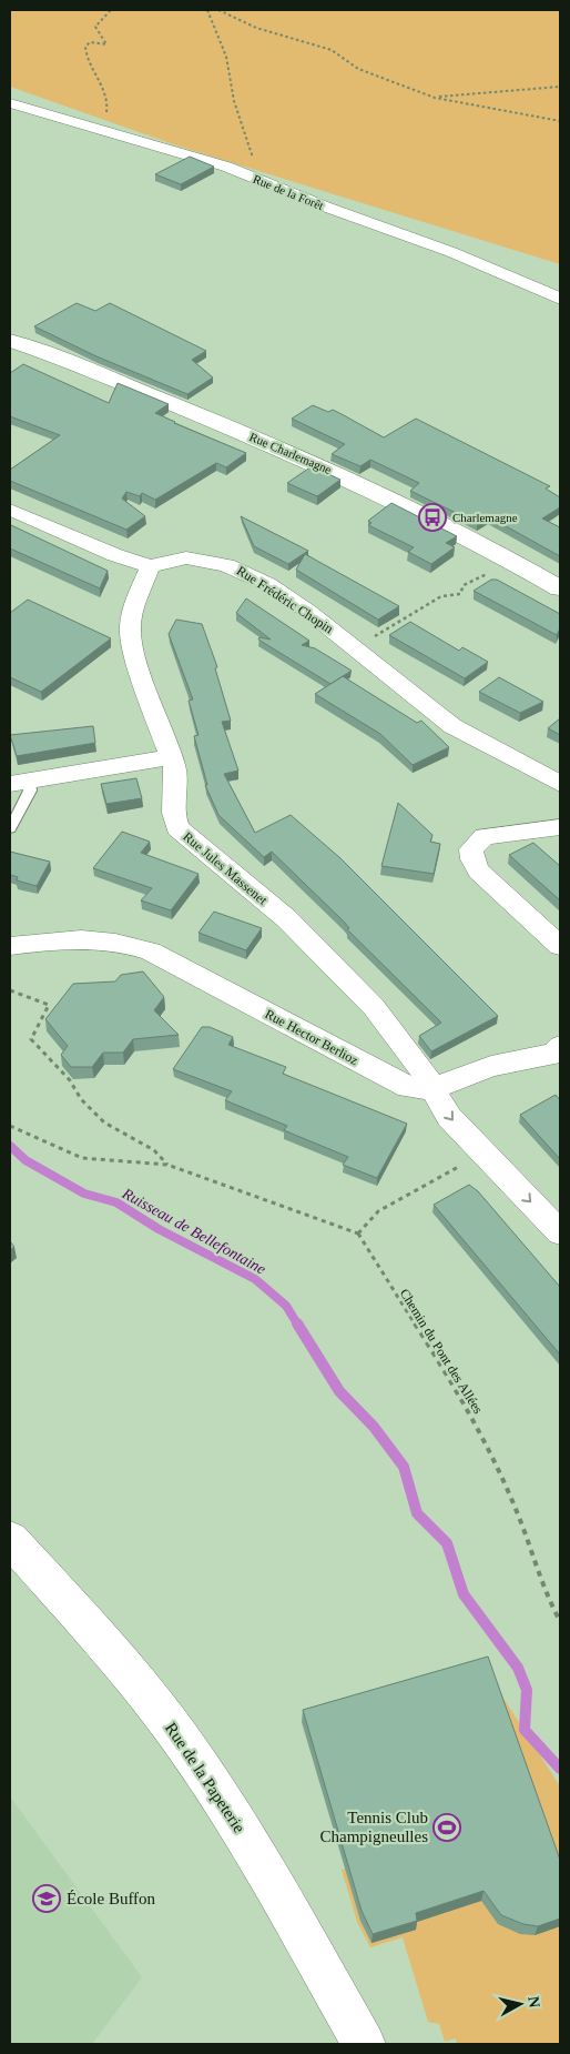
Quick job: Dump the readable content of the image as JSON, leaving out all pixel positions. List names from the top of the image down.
{
  "streets": {
    "street": [
      "Rue de la Forêt",
      "Rue Charlemagne",
      "Rue Frédéric Chopin",
      "Rue Jules Massenet",
      "Rue Hector Berlioz",
      "Rue de la Papeterie"
    ],
    "path": ["Chemin du Pont des Allées"]
  },
  "crossings": [
    ["Rue Frédéric Chopin", "Rue Jules Massenet"],
    ["Rue Jules Massenet", "Rue Hector Berlioz"]
  ],
  "water": ["Ruisseau de Bellefontaine"],
  "places": {
    "bus stop": ["Charlemagne"],
    "sports": ["Tennis Club Champigneulles"],
    "school or university": ["École Buffon"]
  },
  "north": "right"
}
